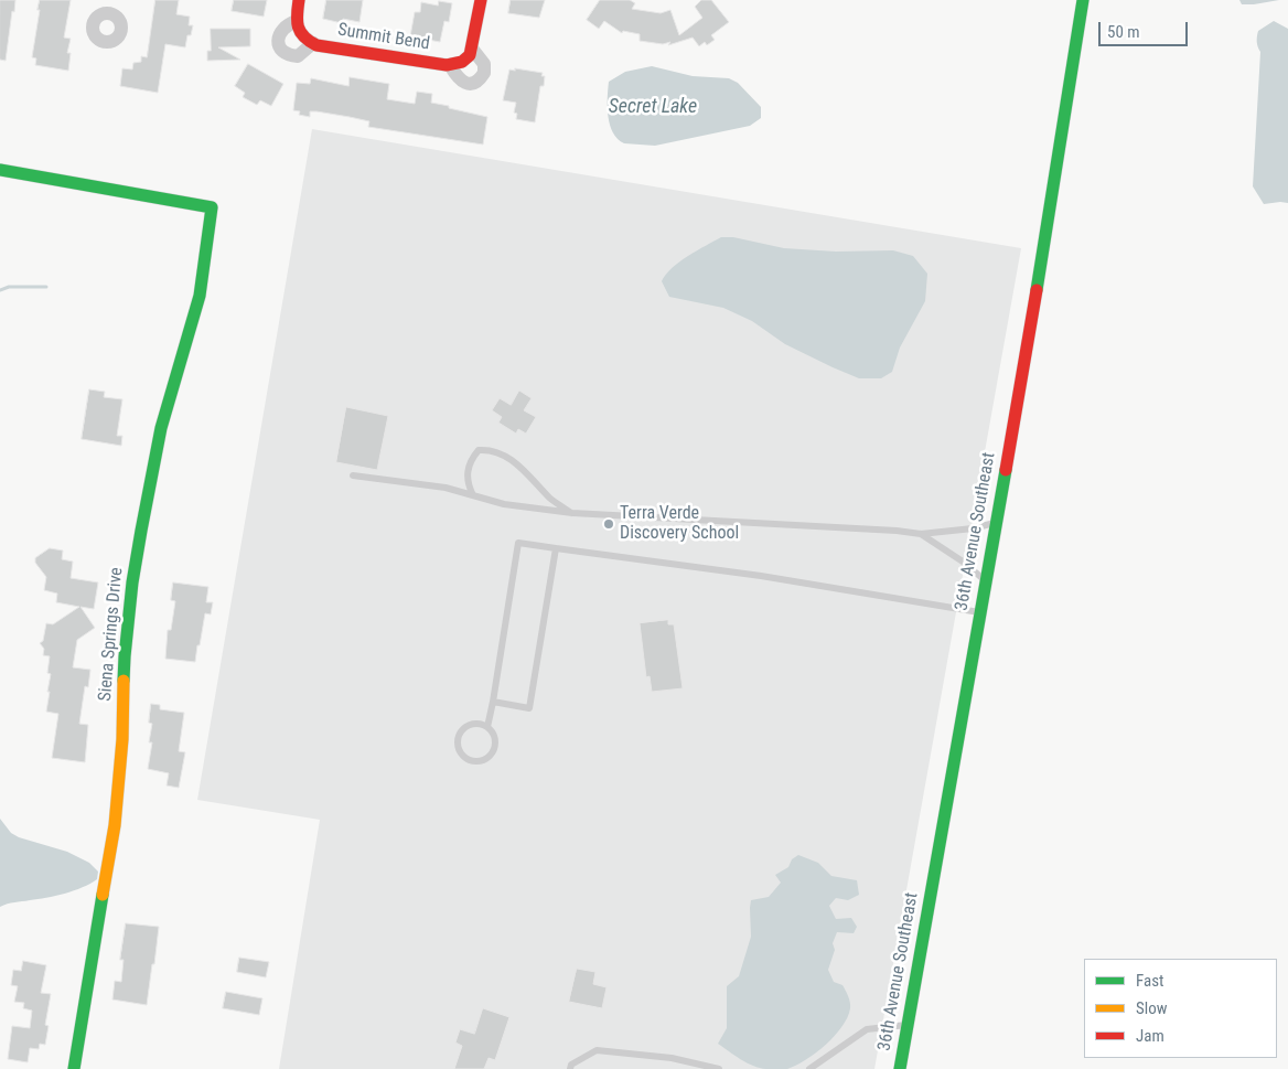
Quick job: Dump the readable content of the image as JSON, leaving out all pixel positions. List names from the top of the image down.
{
  "streets": {
    "street": ["Summit Bend", "36th Avenue Southeast", "Siena Springs Drive"]
  },
  "water": ["Secret Lake"],
  "places": ["Terra Verde Discovery School"],
  "legend": ["Fast", "Slow", "Jam"],
  "scale_bar": "50 m"
}
